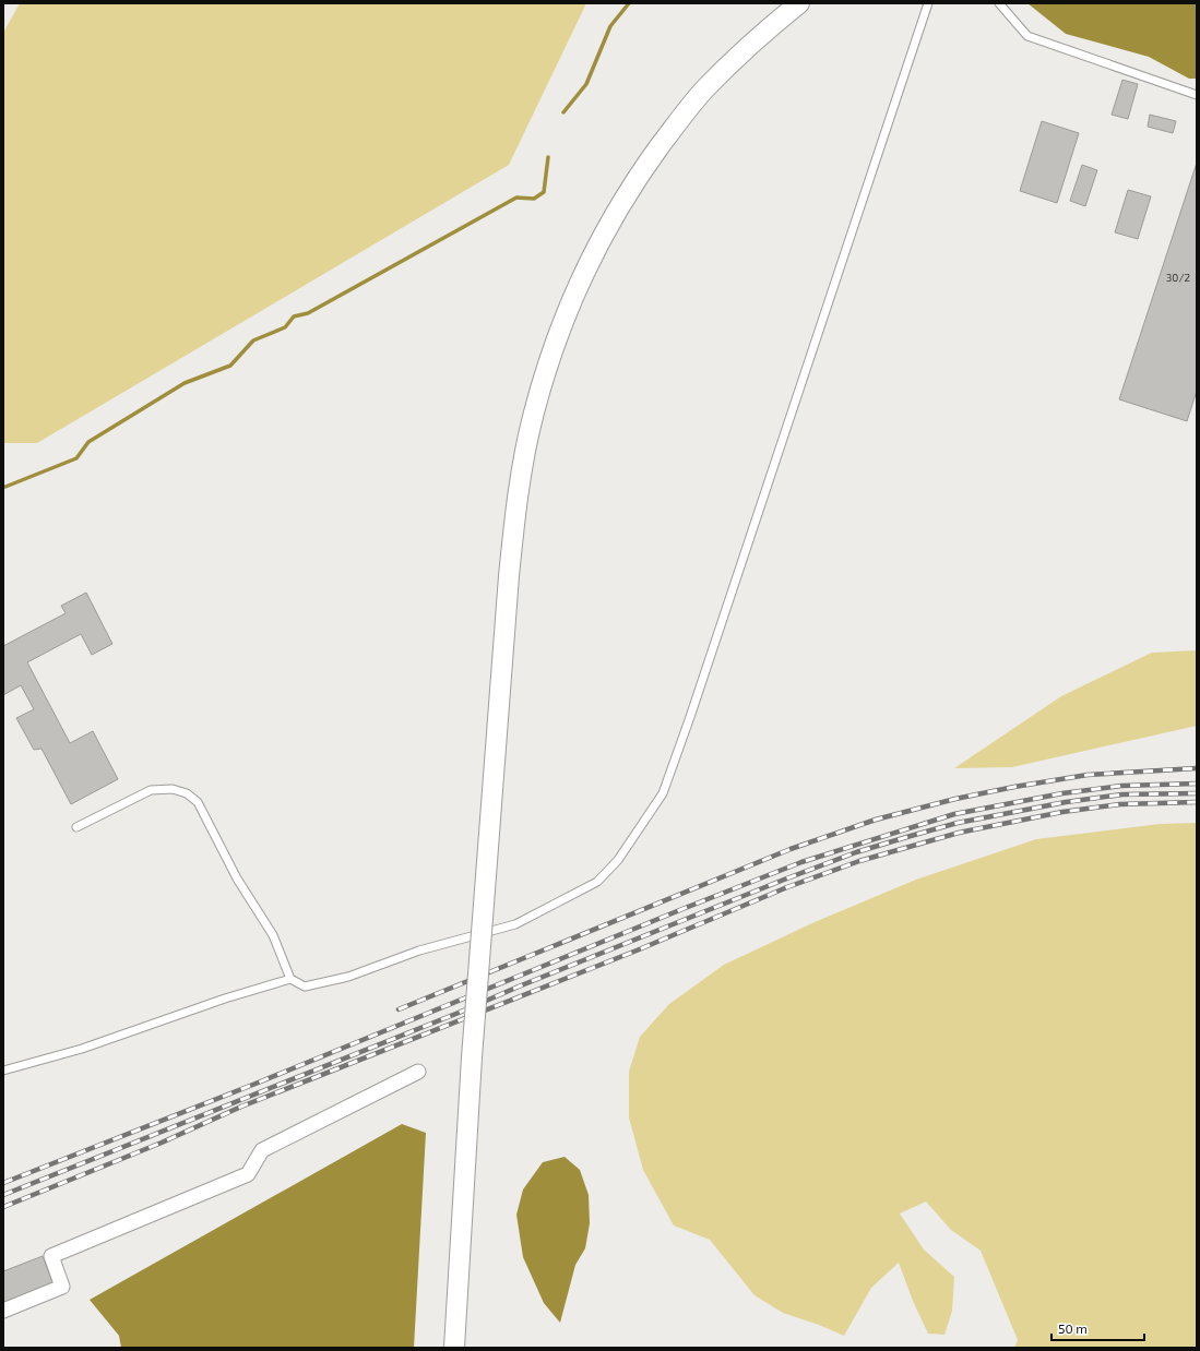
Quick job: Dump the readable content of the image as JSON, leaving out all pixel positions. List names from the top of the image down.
{
  "house_numbers": ["30/2"],
  "scale_bar": "50 m"
}
